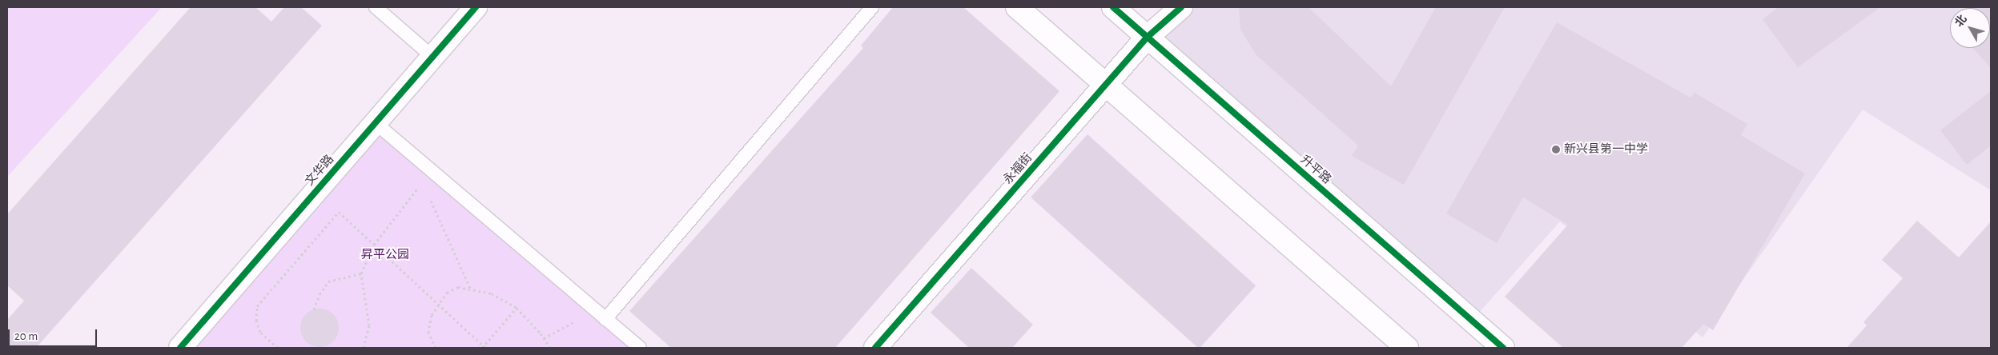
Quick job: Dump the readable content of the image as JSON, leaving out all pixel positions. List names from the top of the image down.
{
  "streets": {
    "street": ["永福街", "升平路", "文华路"]
  },
  "crossings": [
    ["永福街", "升平路"]
  ],
  "parks": ["昇平公园"],
  "places": ["新兴县第一中学"],
  "scale_bar": "20 m",
  "north": "top left"
}
